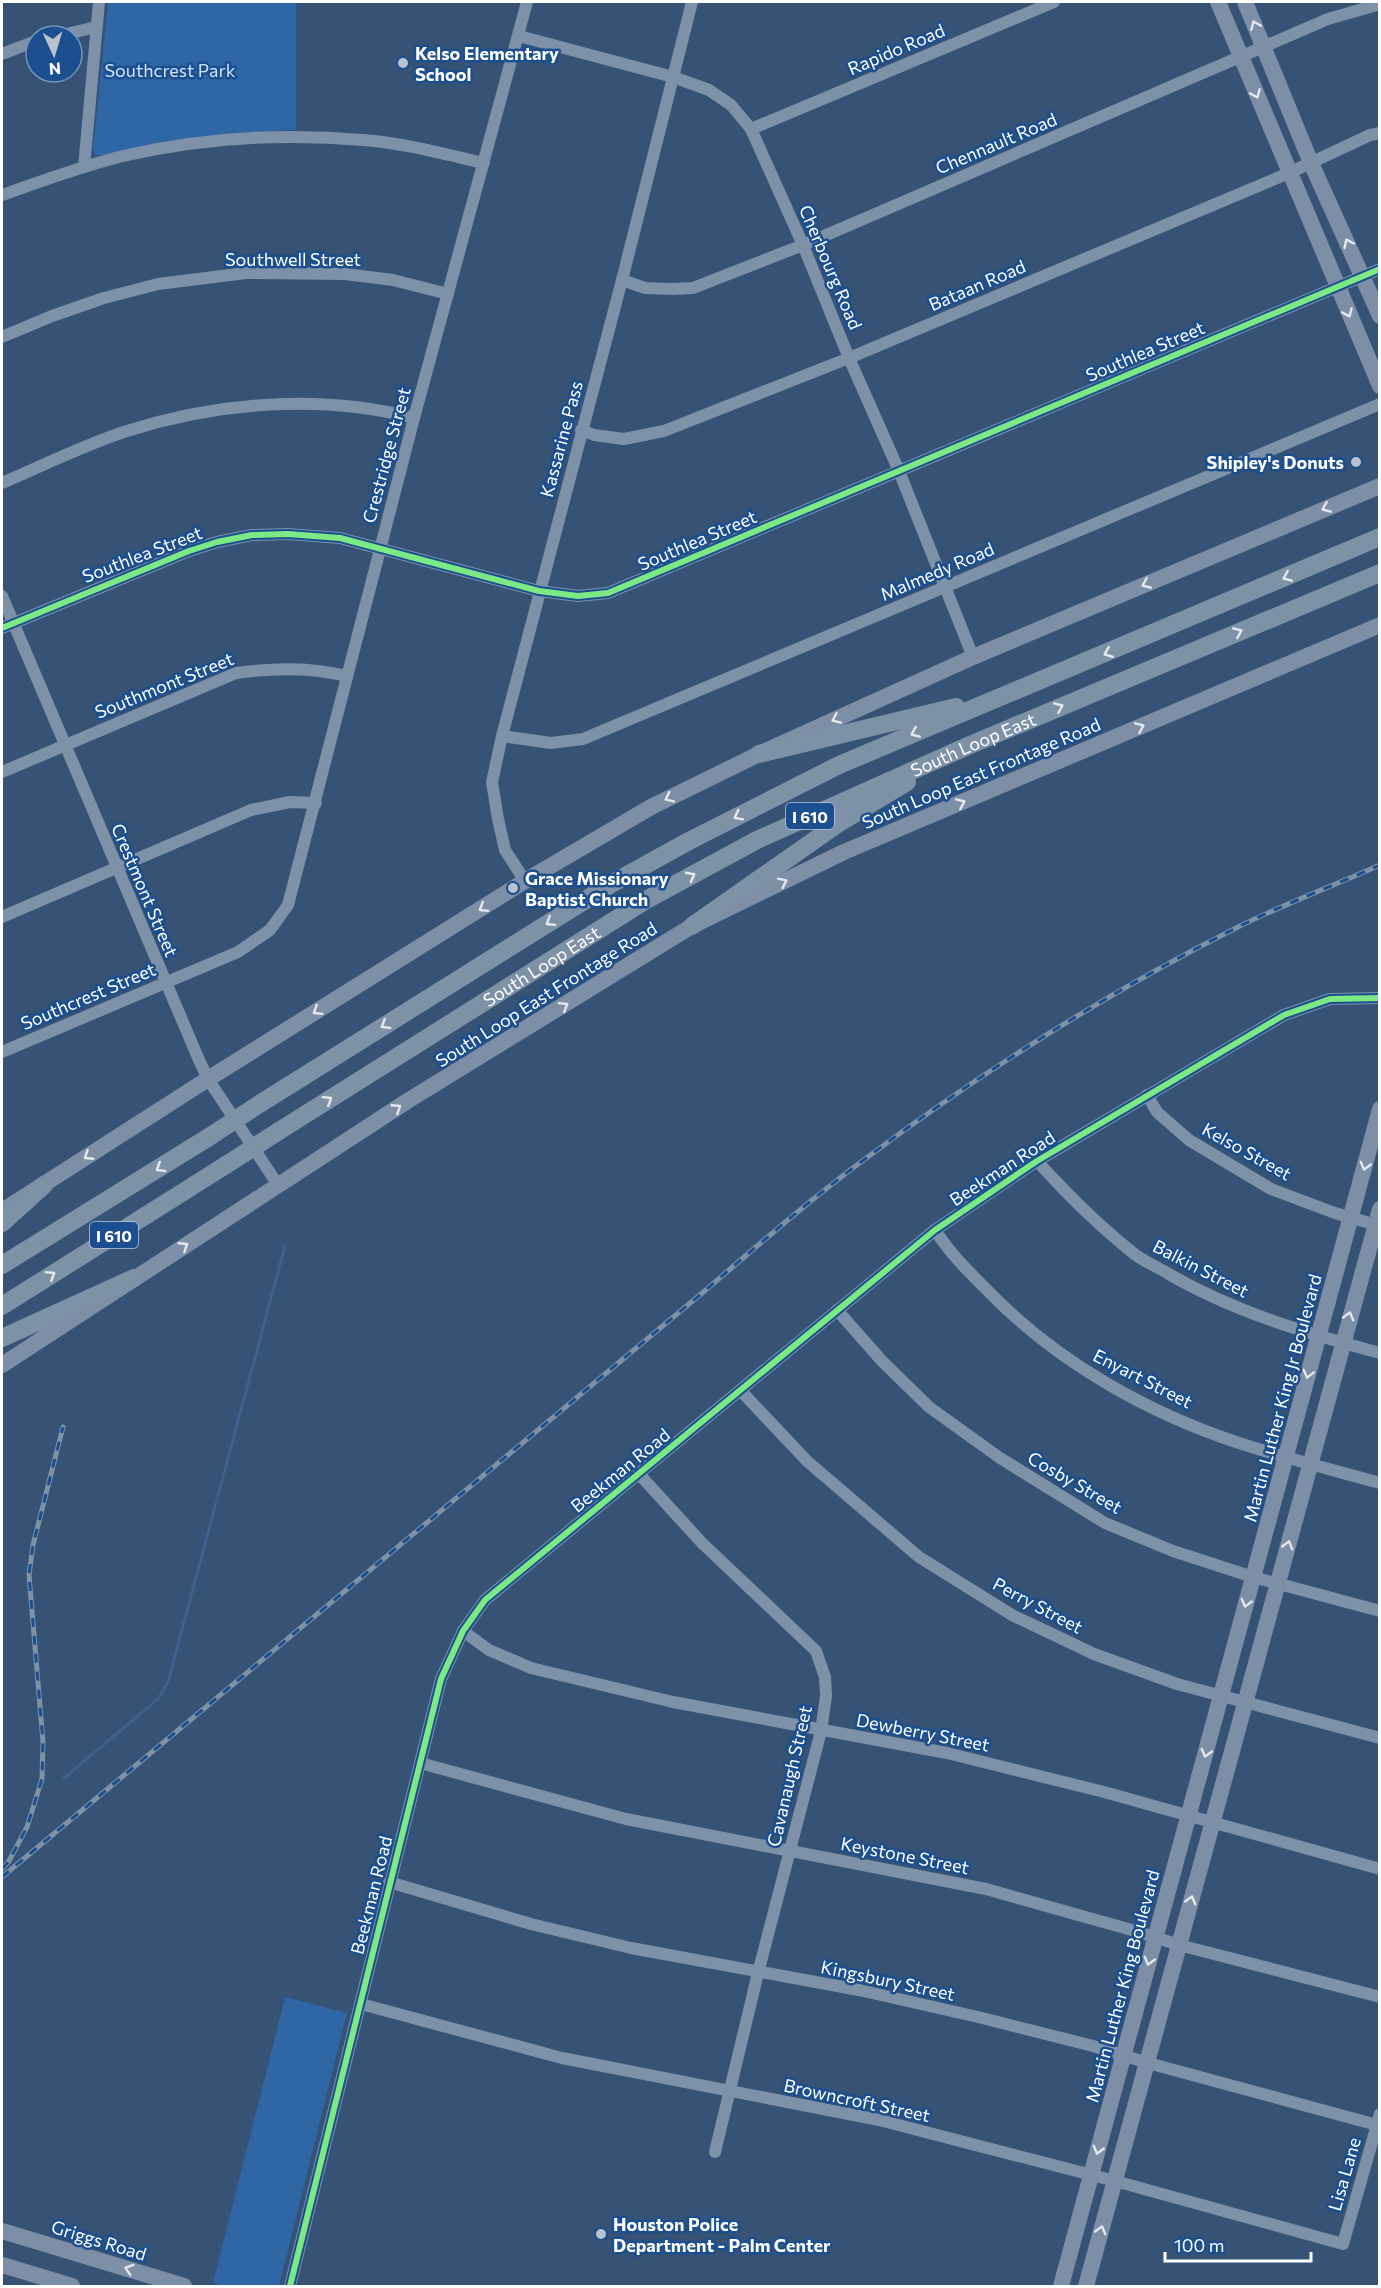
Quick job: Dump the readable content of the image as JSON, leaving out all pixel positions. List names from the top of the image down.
{
  "streets": {
    "highway": ["South Loop East", "I 610"],
    "main road": [
      "South Loop East Frontage Road",
      "Martin Luther King Jr Boulevard",
      "Martin Luther King Boulevard",
      "Griggs Road"
    ],
    "street": [
      "Rapido Road",
      "Chennault Road",
      "Southwell Street",
      "Cherbourg Road",
      "Bataan Road",
      "Southlea Street",
      "Kassarine Pass",
      "Crestridge Street",
      "Malmedy Road",
      "Southmont Street",
      "Crestmont Street",
      "Southcrest Street",
      "Kelso Street",
      "Beekman Road",
      "Balkin Street",
      "Enyart Street",
      "Cosby Street",
      "Perry Street",
      "Dewberry Street",
      "Cavanaugh Street",
      "Keystone Street",
      "Kingsbury Street",
      "Browncroft Street",
      "Lisa Lane"
    ]
  },
  "crossings": [
    ["Rapido Road", "Cherbourg Road"],
    ["Chennault Road", "Cherbourg Road"],
    ["Chennault Road", "Kassarine Pass"],
    ["Southwell Street", "Crestridge Street"],
    ["Cherbourg Road", "Bataan Road"],
    ["Cherbourg Road", "Southlea Street"],
    ["Cherbourg Road", "Kassarine Pass"],
    ["Cherbourg Road", "Crestridge Street"],
    ["Cherbourg Road", "Malmedy Road"],
    ["Bataan Road", "Kassarine Pass"],
    ["Southlea Street", "Kassarine Pass"],
    ["Southlea Street", "Crestridge Street"],
    ["Southlea Street", "Crestmont Street"],
    ["Kassarine Pass", "Malmedy Road"],
    ["Crestridge Street", "Southmont Street"],
    ["Crestridge Street", "Southcrest Street"],
    ["Southmont Street", "Crestmont Street"],
    ["South Loop East Frontage Road", "Crestmont Street"],
    ["Crestmont Street", "Southcrest Street"],
    ["Kelso Street", "Beekman Road"],
    ["Kelso Street", "Martin Luther King Jr Boulevard"],
    ["Beekman Road", "Balkin Street"],
    ["Beekman Road", "Enyart Street"],
    ["Beekman Road", "Cosby Street"],
    ["Beekman Road", "Perry Street"],
    ["Beekman Road", "Dewberry Street"],
    ["Beekman Road", "Cavanaugh Street"],
    ["Beekman Road", "Keystone Street"],
    ["Beekman Road", "Kingsbury Street"],
    ["Beekman Road", "Browncroft Street"],
    ["Balkin Street", "Martin Luther King Jr Boulevard"],
    ["Enyart Street", "Martin Luther King Jr Boulevard"],
    ["Martin Luther King Jr Boulevard", "Cosby Street"],
    ["Martin Luther King Jr Boulevard", "Perry Street"],
    ["Martin Luther King Jr Boulevard", "Martin Luther King Boulevard"],
    ["Perry Street", "Martin Luther King Boulevard"],
    ["Dewberry Street", "Cavanaugh Street"],
    ["Dewberry Street", "Martin Luther King Boulevard"],
    ["Cavanaugh Street", "Keystone Street"],
    ["Cavanaugh Street", "Kingsbury Street"],
    ["Cavanaugh Street", "Browncroft Street"],
    ["Keystone Street", "Martin Luther King Boulevard"],
    ["Kingsbury Street", "Martin Luther King Boulevard"],
    ["Kingsbury Street", "Lisa Lane"],
    ["Martin Luther King Boulevard", "Browncroft Street"],
    ["Browncroft Street", "Lisa Lane"]
  ],
  "parks": ["Southcrest Park"],
  "places": [
    "Kelso Elementary School",
    "Shipley's Donuts",
    "Grace Missionary Baptist Church",
    "Houston Police Department - Palm Center"
  ],
  "scale_bar": "100 m",
  "north": "bottom"
}
